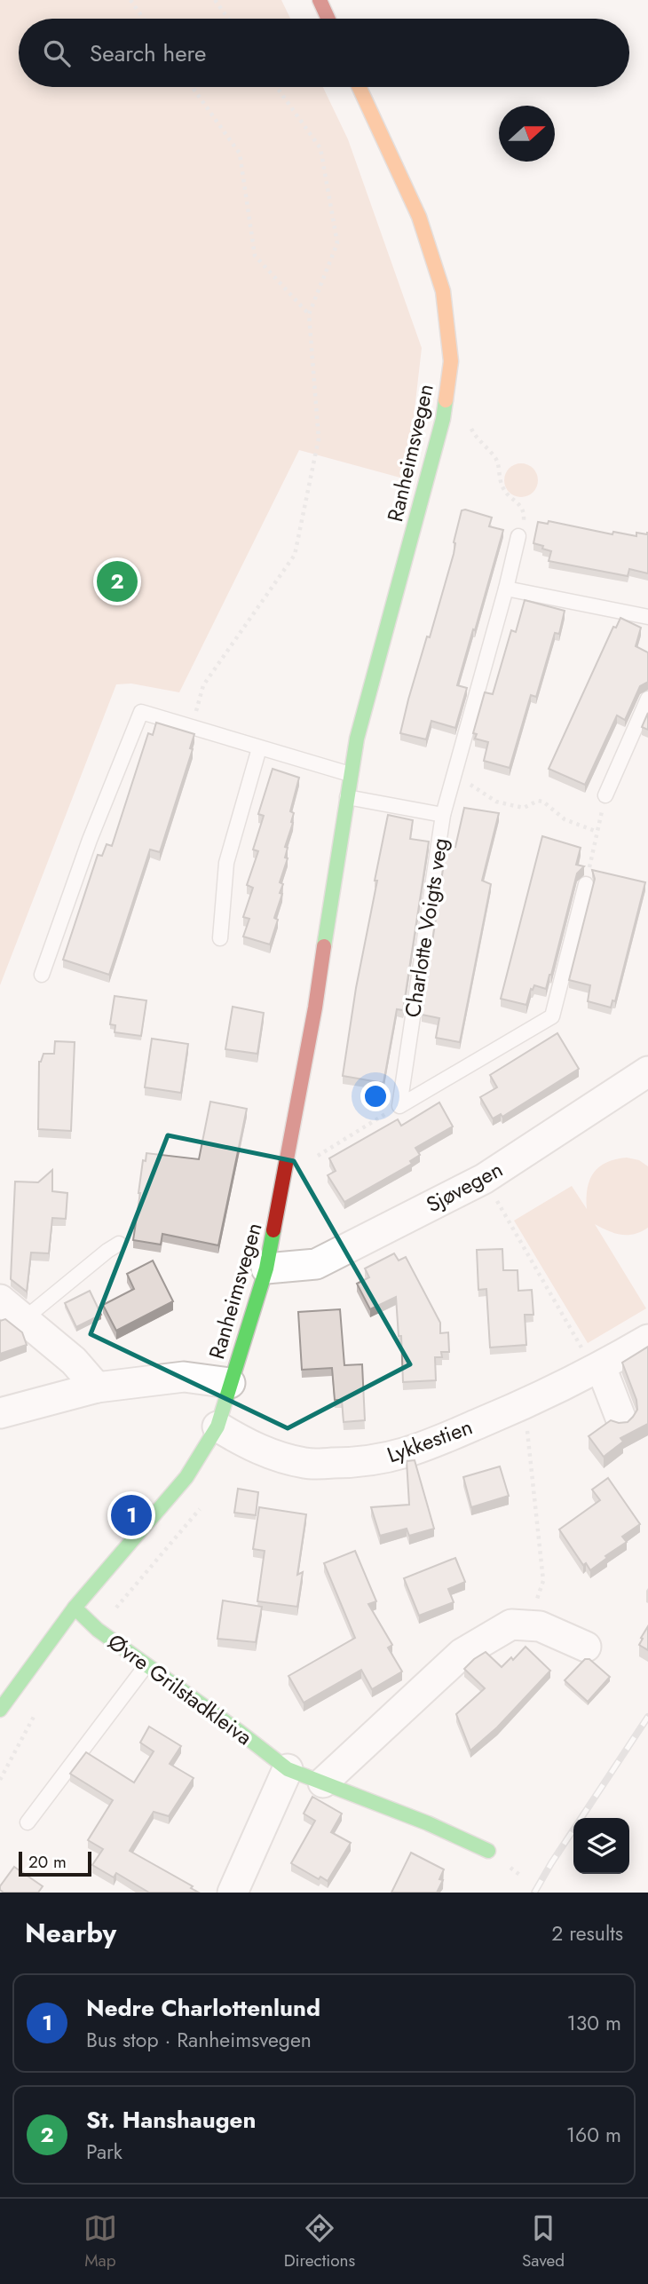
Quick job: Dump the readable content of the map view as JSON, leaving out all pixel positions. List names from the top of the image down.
{
  "streets": {
    "street": [
      "Ranheimsvegen",
      "Sjøvegen",
      "Lykkestien",
      "Øvre Grilstadkleiva"
    ],
    "lane": ["Charlotte Voigts veg"]
  },
  "crossings": [
    ["Ranheimsvegen", "Sjøvegen"],
    ["Ranheimsvegen", "Lykkestien"],
    ["Ranheimsvegen", "Øvre Grilstadkleiva"]
  ],
  "scale_bar": "20 m",
  "north": "right",
  "page": {
    "search": "Search here",
    "pins": ["2", "1"],
    "scale": "20 m",
    "heading": ["Nearby", "2 results"],
    "list": [
      {
        "mark": "1",
        "name": "Nedre Charlottenlund",
        "note": "Bus stop · Ranheimsvegen",
        "value": "130 m"
      },
      {
        "mark": "2",
        "name": "St. Hanshaugen",
        "note": "Park",
        "value": "160 m"
      }
    ],
    "nav": ["Map", "Directions", "Saved"]
  }
}
